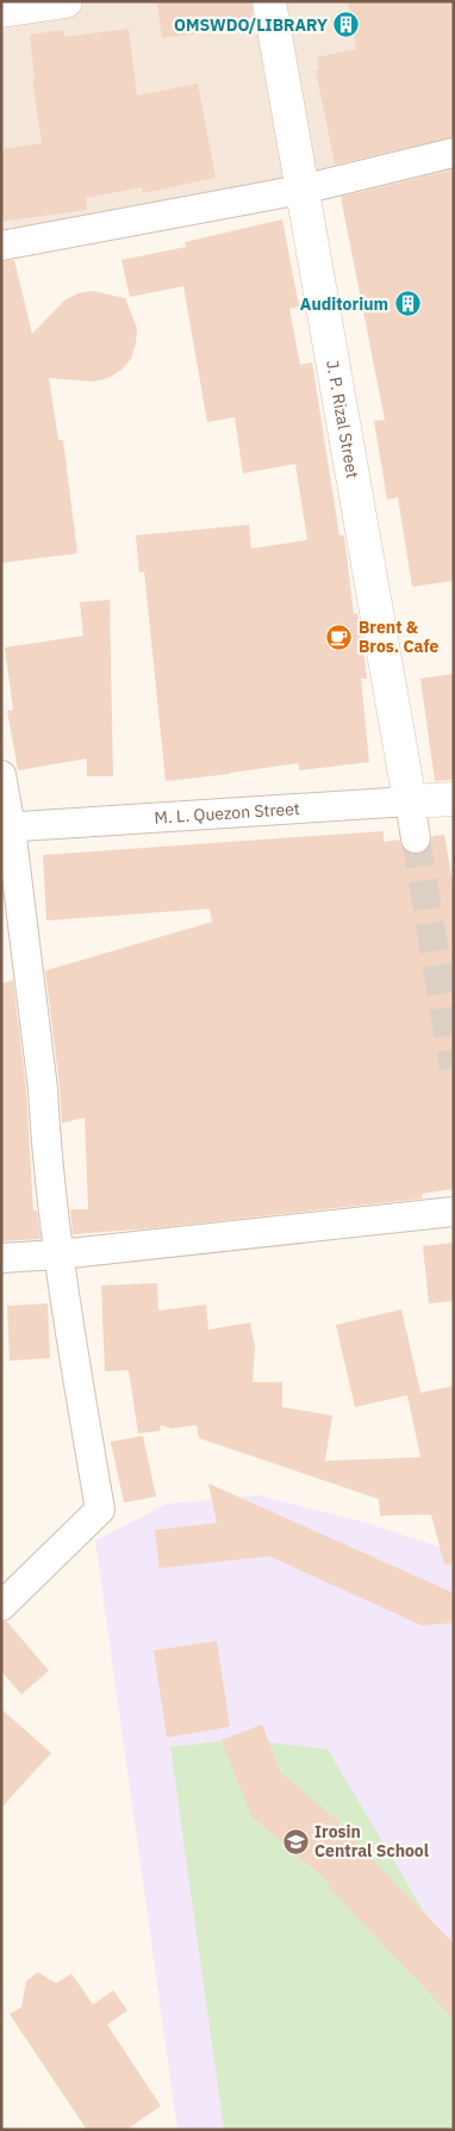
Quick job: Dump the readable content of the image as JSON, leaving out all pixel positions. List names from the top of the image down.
{
  "streets": {
    "main road": ["J. P. Rizal Street", "M. L. Quezon Street"]
  },
  "crossings": [
    ["J. P. Rizal Street", "M. L. Quezon Street"]
  ],
  "places": {
    "building": ["OMSWDO/LIBRARY", "Auditorium"],
    "cafe": ["Brent & Bros. Cafe"],
    "school or university": ["Irosin Central School"]
  }
}
